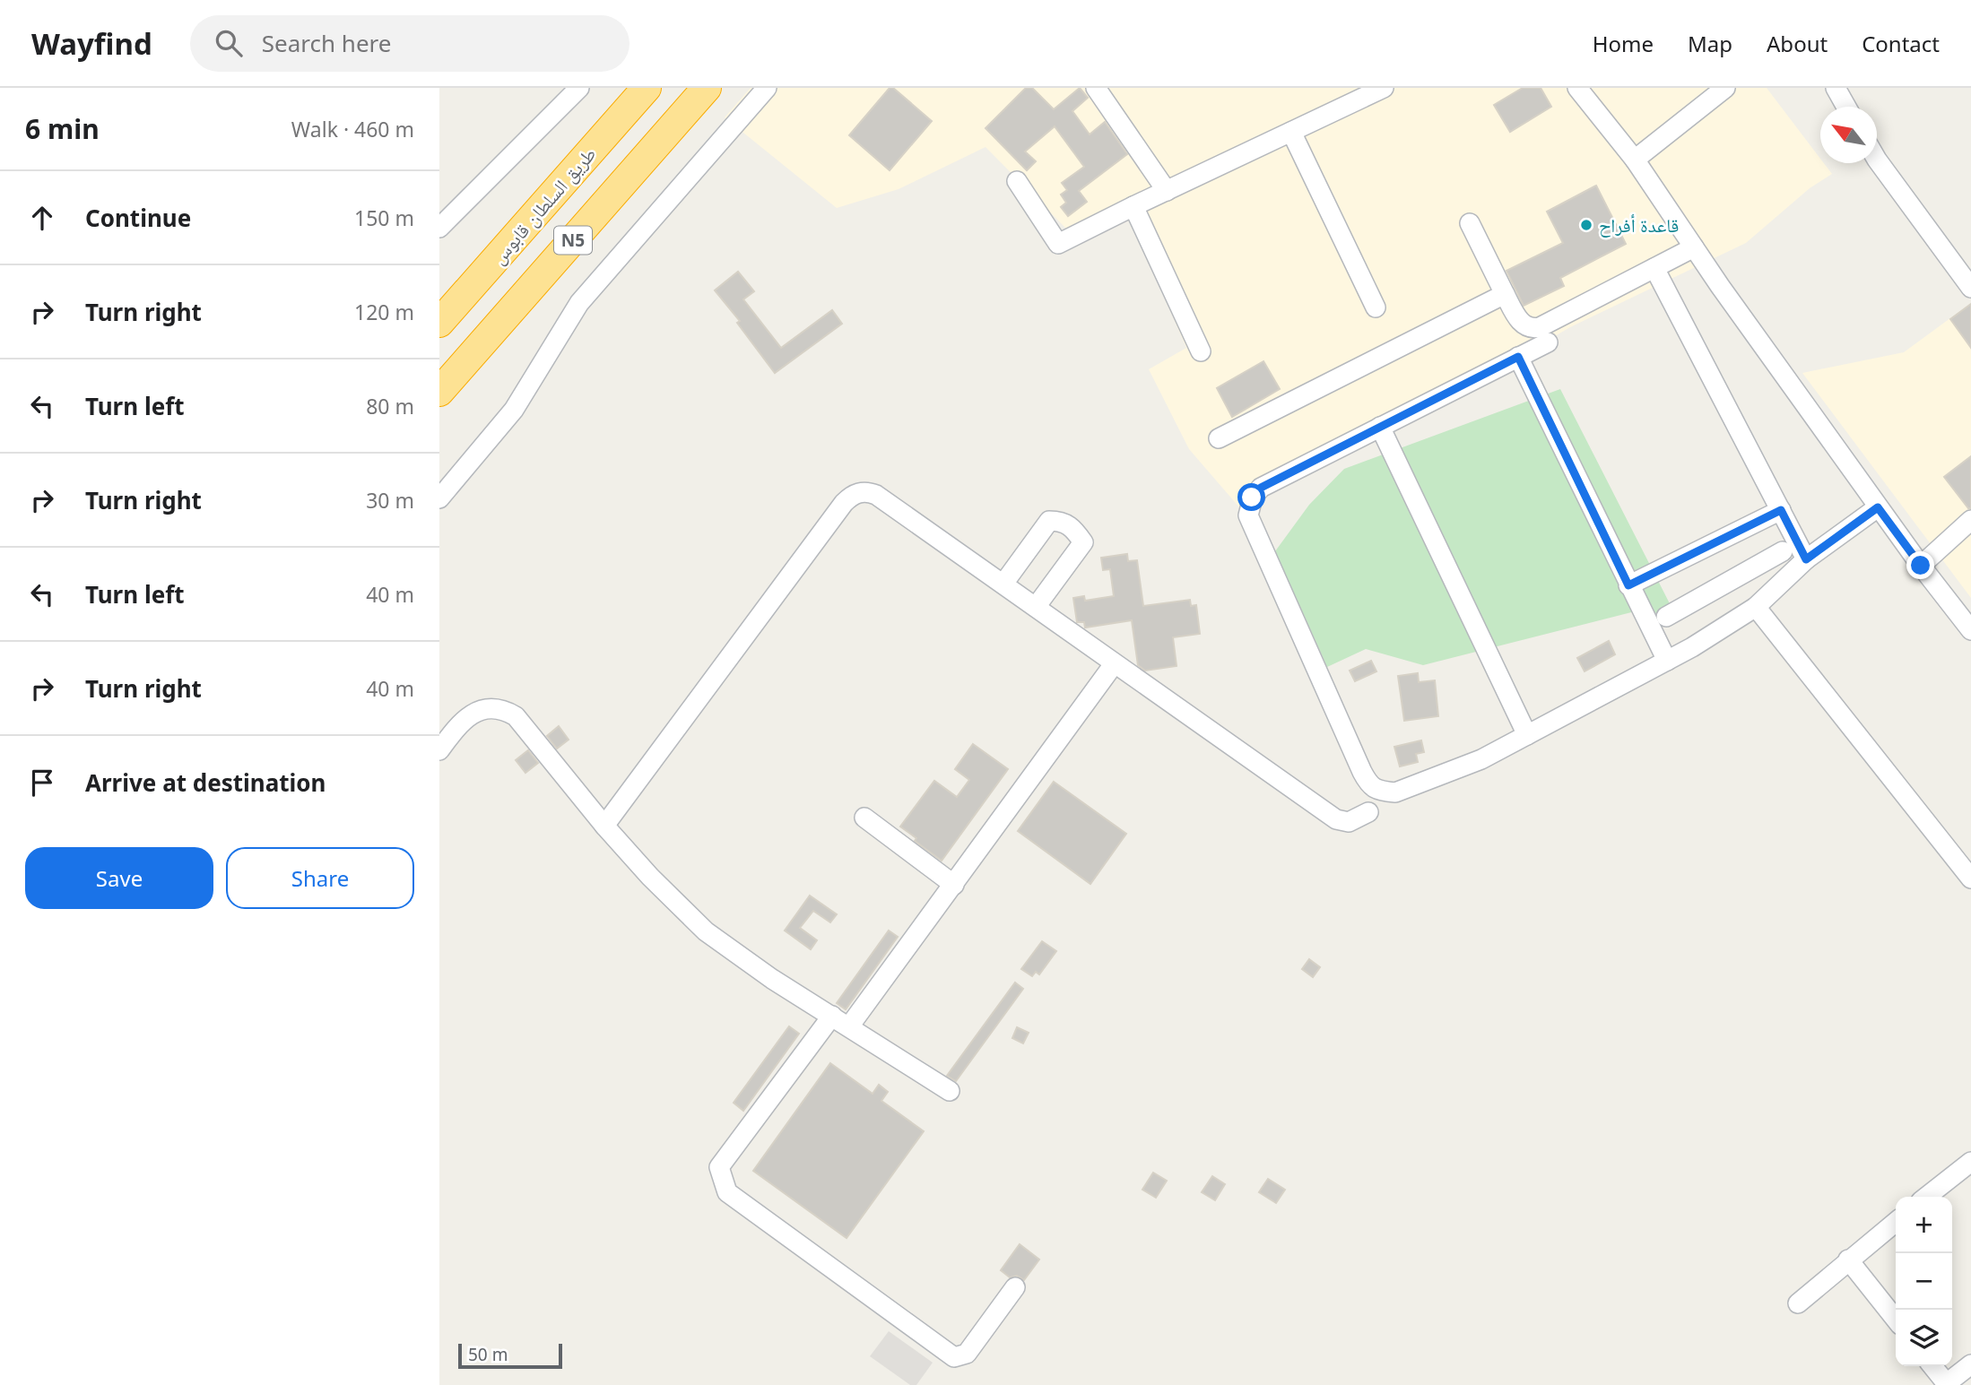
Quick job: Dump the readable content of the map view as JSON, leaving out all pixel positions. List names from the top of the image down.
{
  "streets": {
    "highway": ["طريق السلطان قابوس", "N5"]
  },
  "places": ["قاعدة أفراح"],
  "scale_bar": "50 m",
  "north": "top left",
  "page": {
    "header": "Wayfind",
    "search": "Search here",
    "nav": [
      "Home",
      "Map",
      "About",
      "Contact"
    ],
    "heading": ["6 min", "Walk · 460 m"],
    "list": [
      ["Continue", "150 m"],
      ["Turn right", "120 m"],
      ["Turn left", "80 m"],
      ["Turn right", "30 m"],
      ["Turn left", "40 m"],
      ["Turn right", "40 m"],
      "Arrive at destination"
    ],
    "buttons": ["Save", "Share"],
    "map_buttons": ["+", "−"],
    "scale": "50 m"
  }
}
